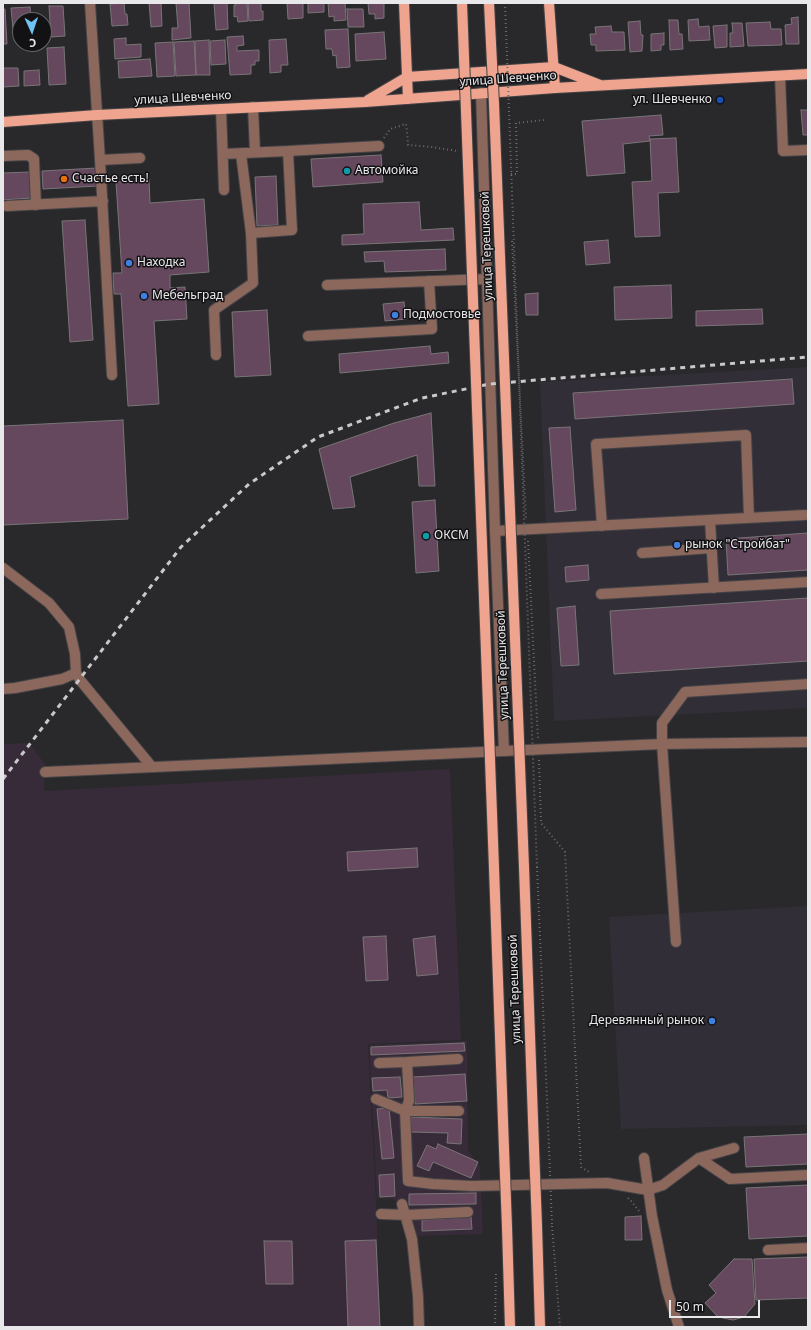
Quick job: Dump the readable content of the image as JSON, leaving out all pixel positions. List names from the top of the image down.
{
  "streets": {
    "main road": ["улица Шевченко", "улица Терешковой"]
  },
  "places": [
    "ул. Шевченко",
    "Автомойка",
    "Счастье есть!",
    "Находка",
    "Мебельград",
    "Подмостовье",
    "ОКСМ",
    "рынок \"Стройбат\"",
    "Деревянный рынок"
  ],
  "scale_bar": "50 m",
  "north": "bottom"
}
